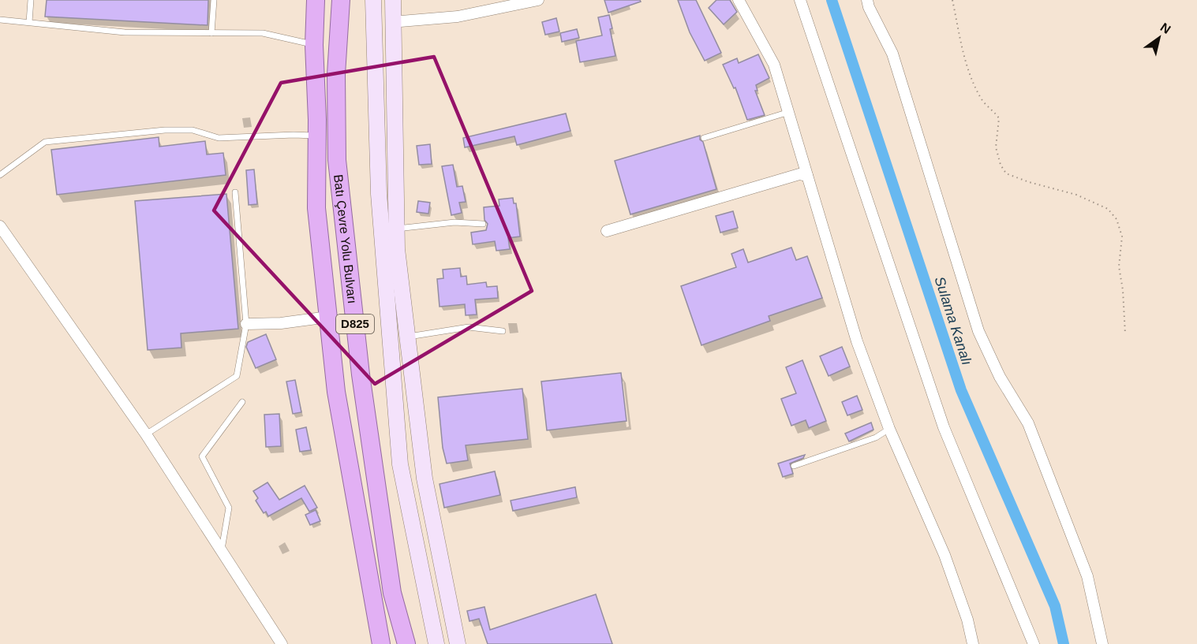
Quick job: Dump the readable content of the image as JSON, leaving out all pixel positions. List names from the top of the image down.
{
  "streets": {
    "highway": ["Batı Çevre Yolu Bulvarı", "D825"]
  },
  "water": ["Sulama Kanalı"],
  "north": "top right"
}
